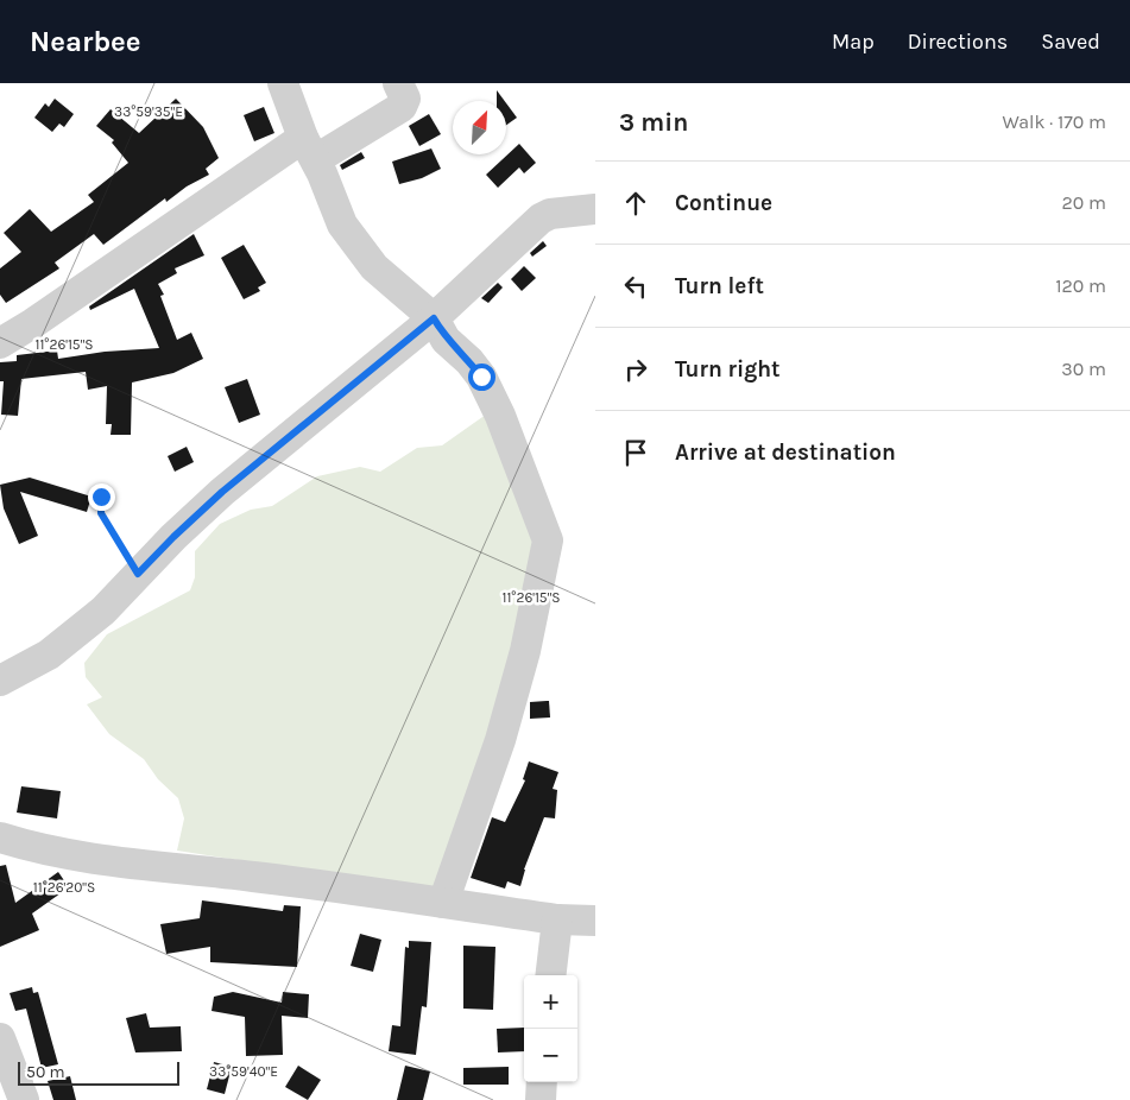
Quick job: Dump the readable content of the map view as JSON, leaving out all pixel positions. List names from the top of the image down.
{
  "scale_bar": "50 m",
  "north": "top right",
  "page": {
    "header": "Nearbee",
    "nav": ["Map", "Directions", "Saved"],
    "heading": ["3 min", "Walk · 170 m"],
    "list": [
      ["Continue", "20 m"],
      ["Turn left", "120 m"],
      ["Turn right", "30 m"],
      "Arrive at destination"
    ],
    "map_buttons": ["+", "−"],
    "scale": "50 m"
  },
  "coordinates": [
    "33°59'35\"E",
    "11°26'15\"S",
    "11°26'20\"S",
    "33°59'40\"E"
  ]
}
